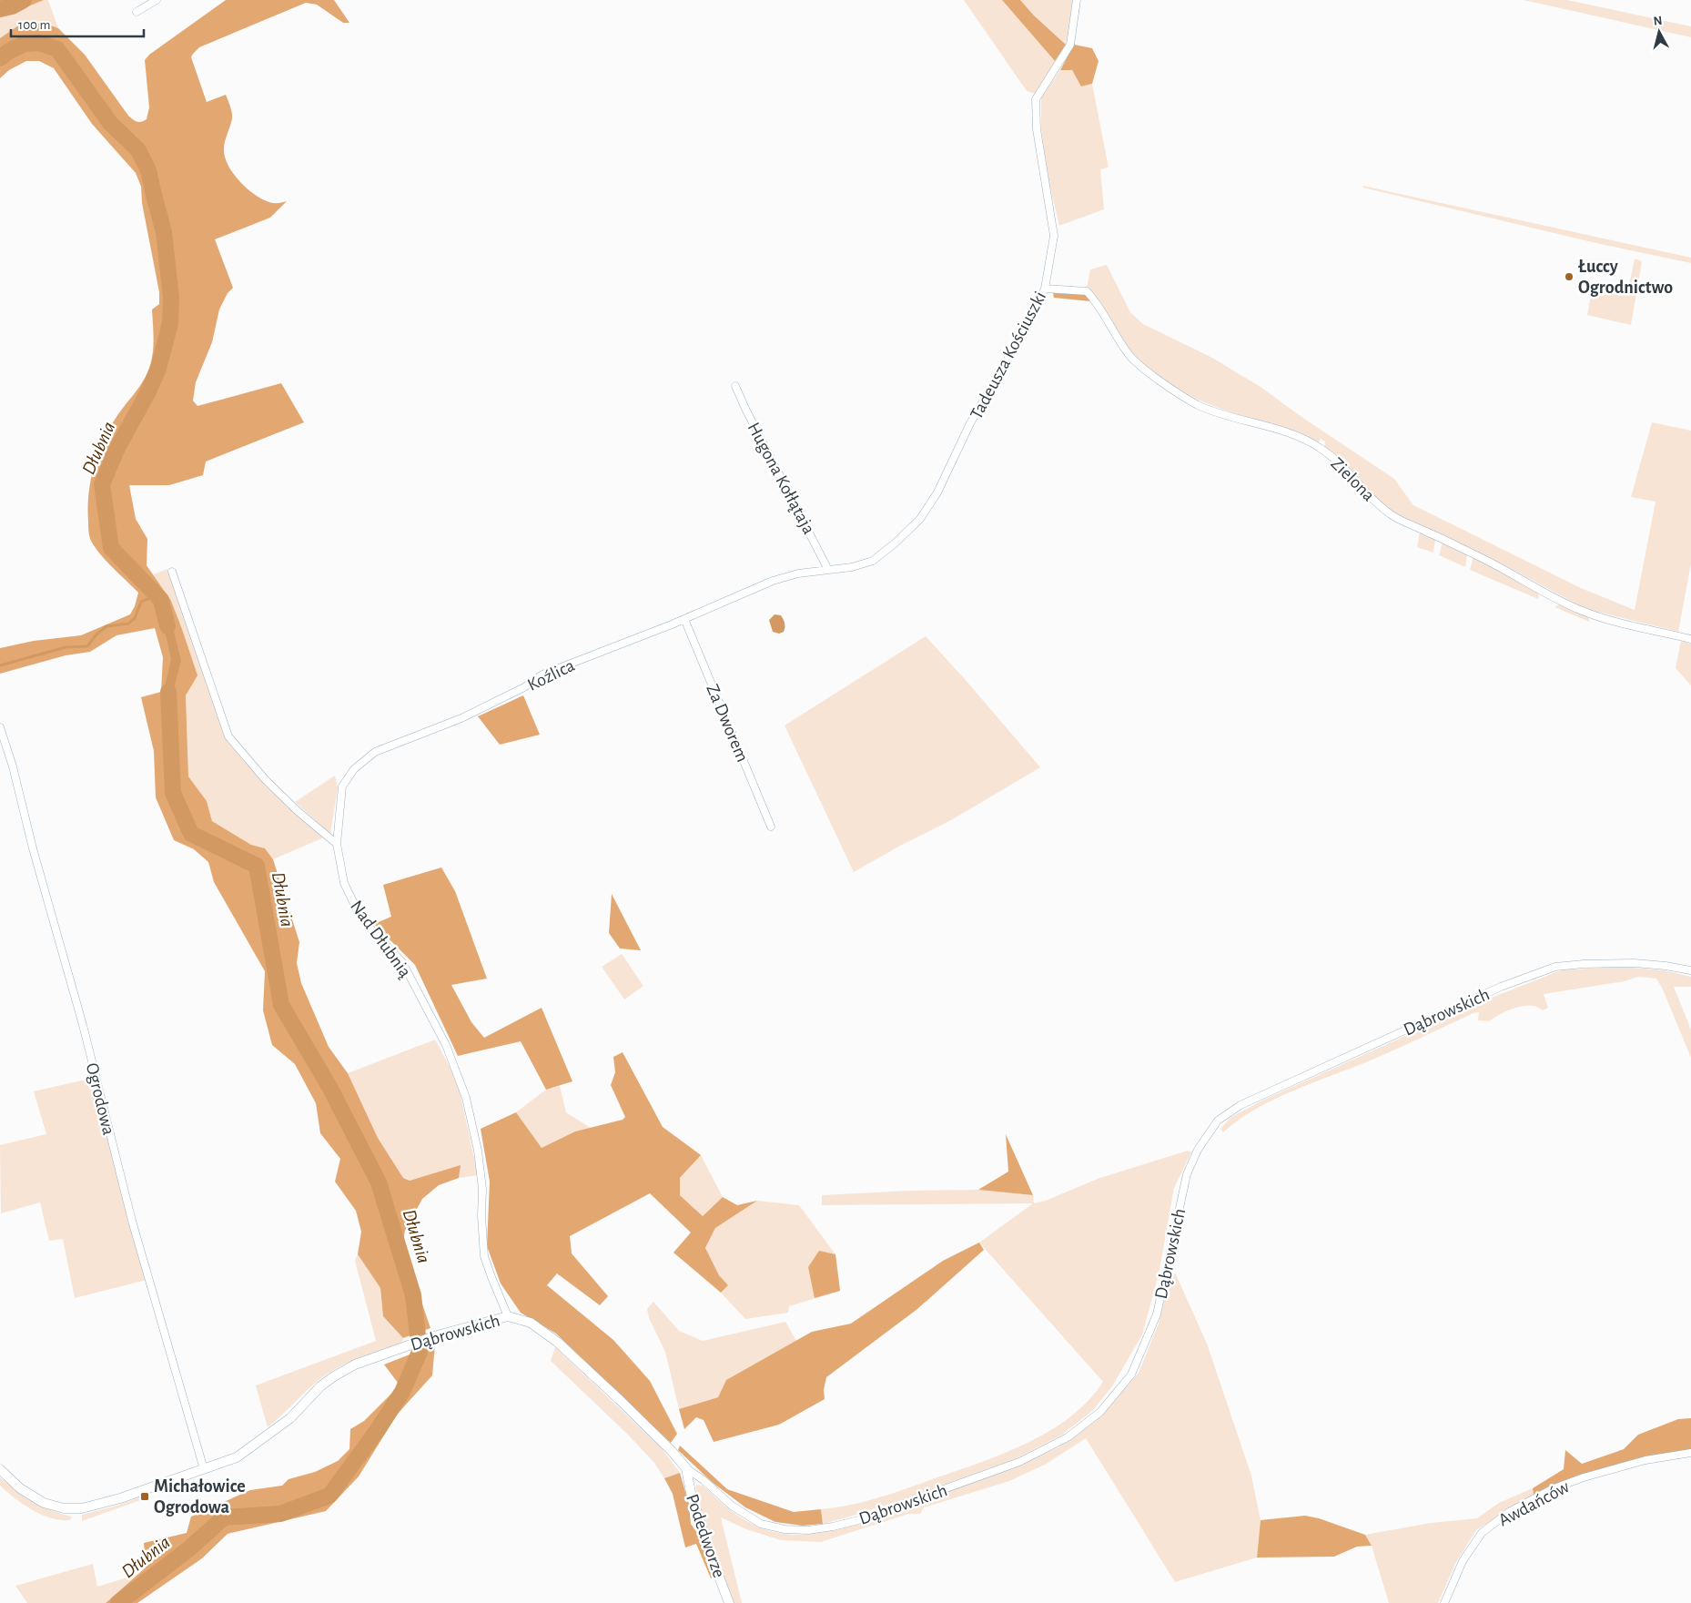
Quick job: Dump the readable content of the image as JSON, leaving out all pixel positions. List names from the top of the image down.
{
  "streets": {
    "street": [
      "Tadeusza Kościuszki",
      "Hugona Kołłątaja",
      "Zielona",
      "Koźlica",
      "Za Dworem",
      "Nad Dłubnią",
      "Dąbrowskich",
      "Ogrodowa",
      "Awdańców",
      "Podedworze"
    ]
  },
  "crossings": [
    ["Tadeusza Kościuszki", "Hugona Kołłątaja"],
    ["Tadeusza Kościuszki", "Zielona"],
    ["Tadeusza Kościuszki", "Koźlica"],
    ["Hugona Kołłątaja", "Koźlica"],
    ["Koźlica", "Za Dworem"],
    ["Koźlica", "Nad Dłubnią"],
    ["Nad Dłubnią", "Dąbrowskich"],
    ["Dąbrowskich", "Ogrodowa"],
    ["Dąbrowskich", "Podedworze"]
  ],
  "water": ["Dłubnia"],
  "places": {
    "other": ["Łuccy Ogrodnictwo"],
    "transit": ["Michałowice Ogrodowa"]
  },
  "scale_bar": "100 m",
  "north": "top"
}
